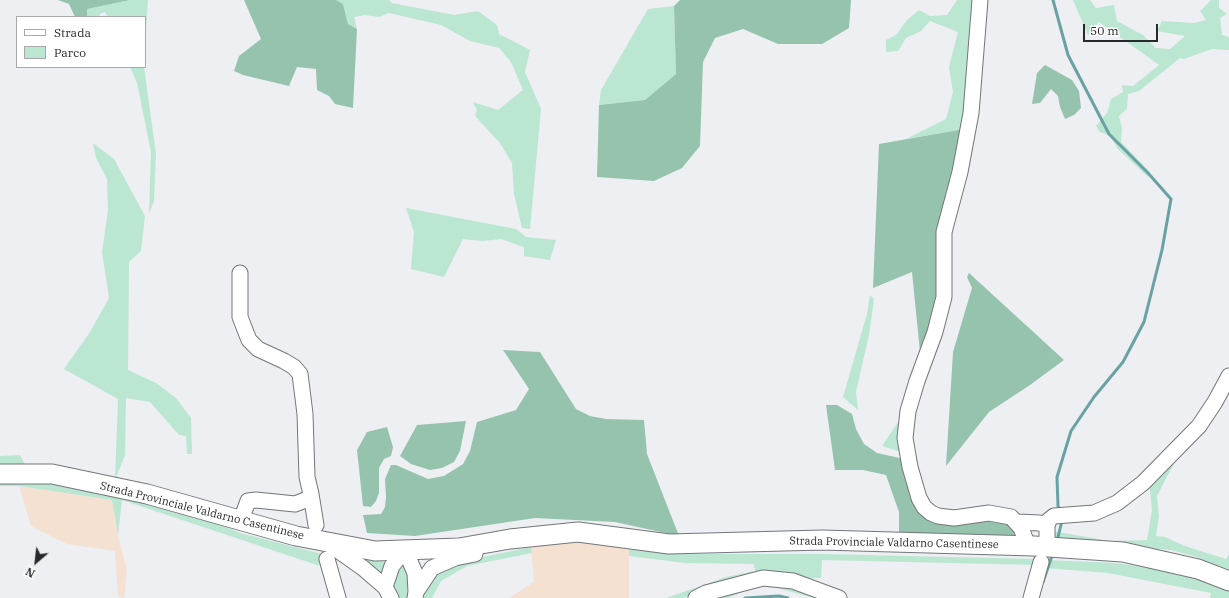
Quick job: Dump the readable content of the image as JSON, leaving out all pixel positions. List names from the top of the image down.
{
  "streets": {
    "main road": ["Strada Provinciale Valdarno Casentinese"]
  },
  "legend": ["Strada", "Parco"],
  "scale_bar": "50 m",
  "north": "bottom left"
}
